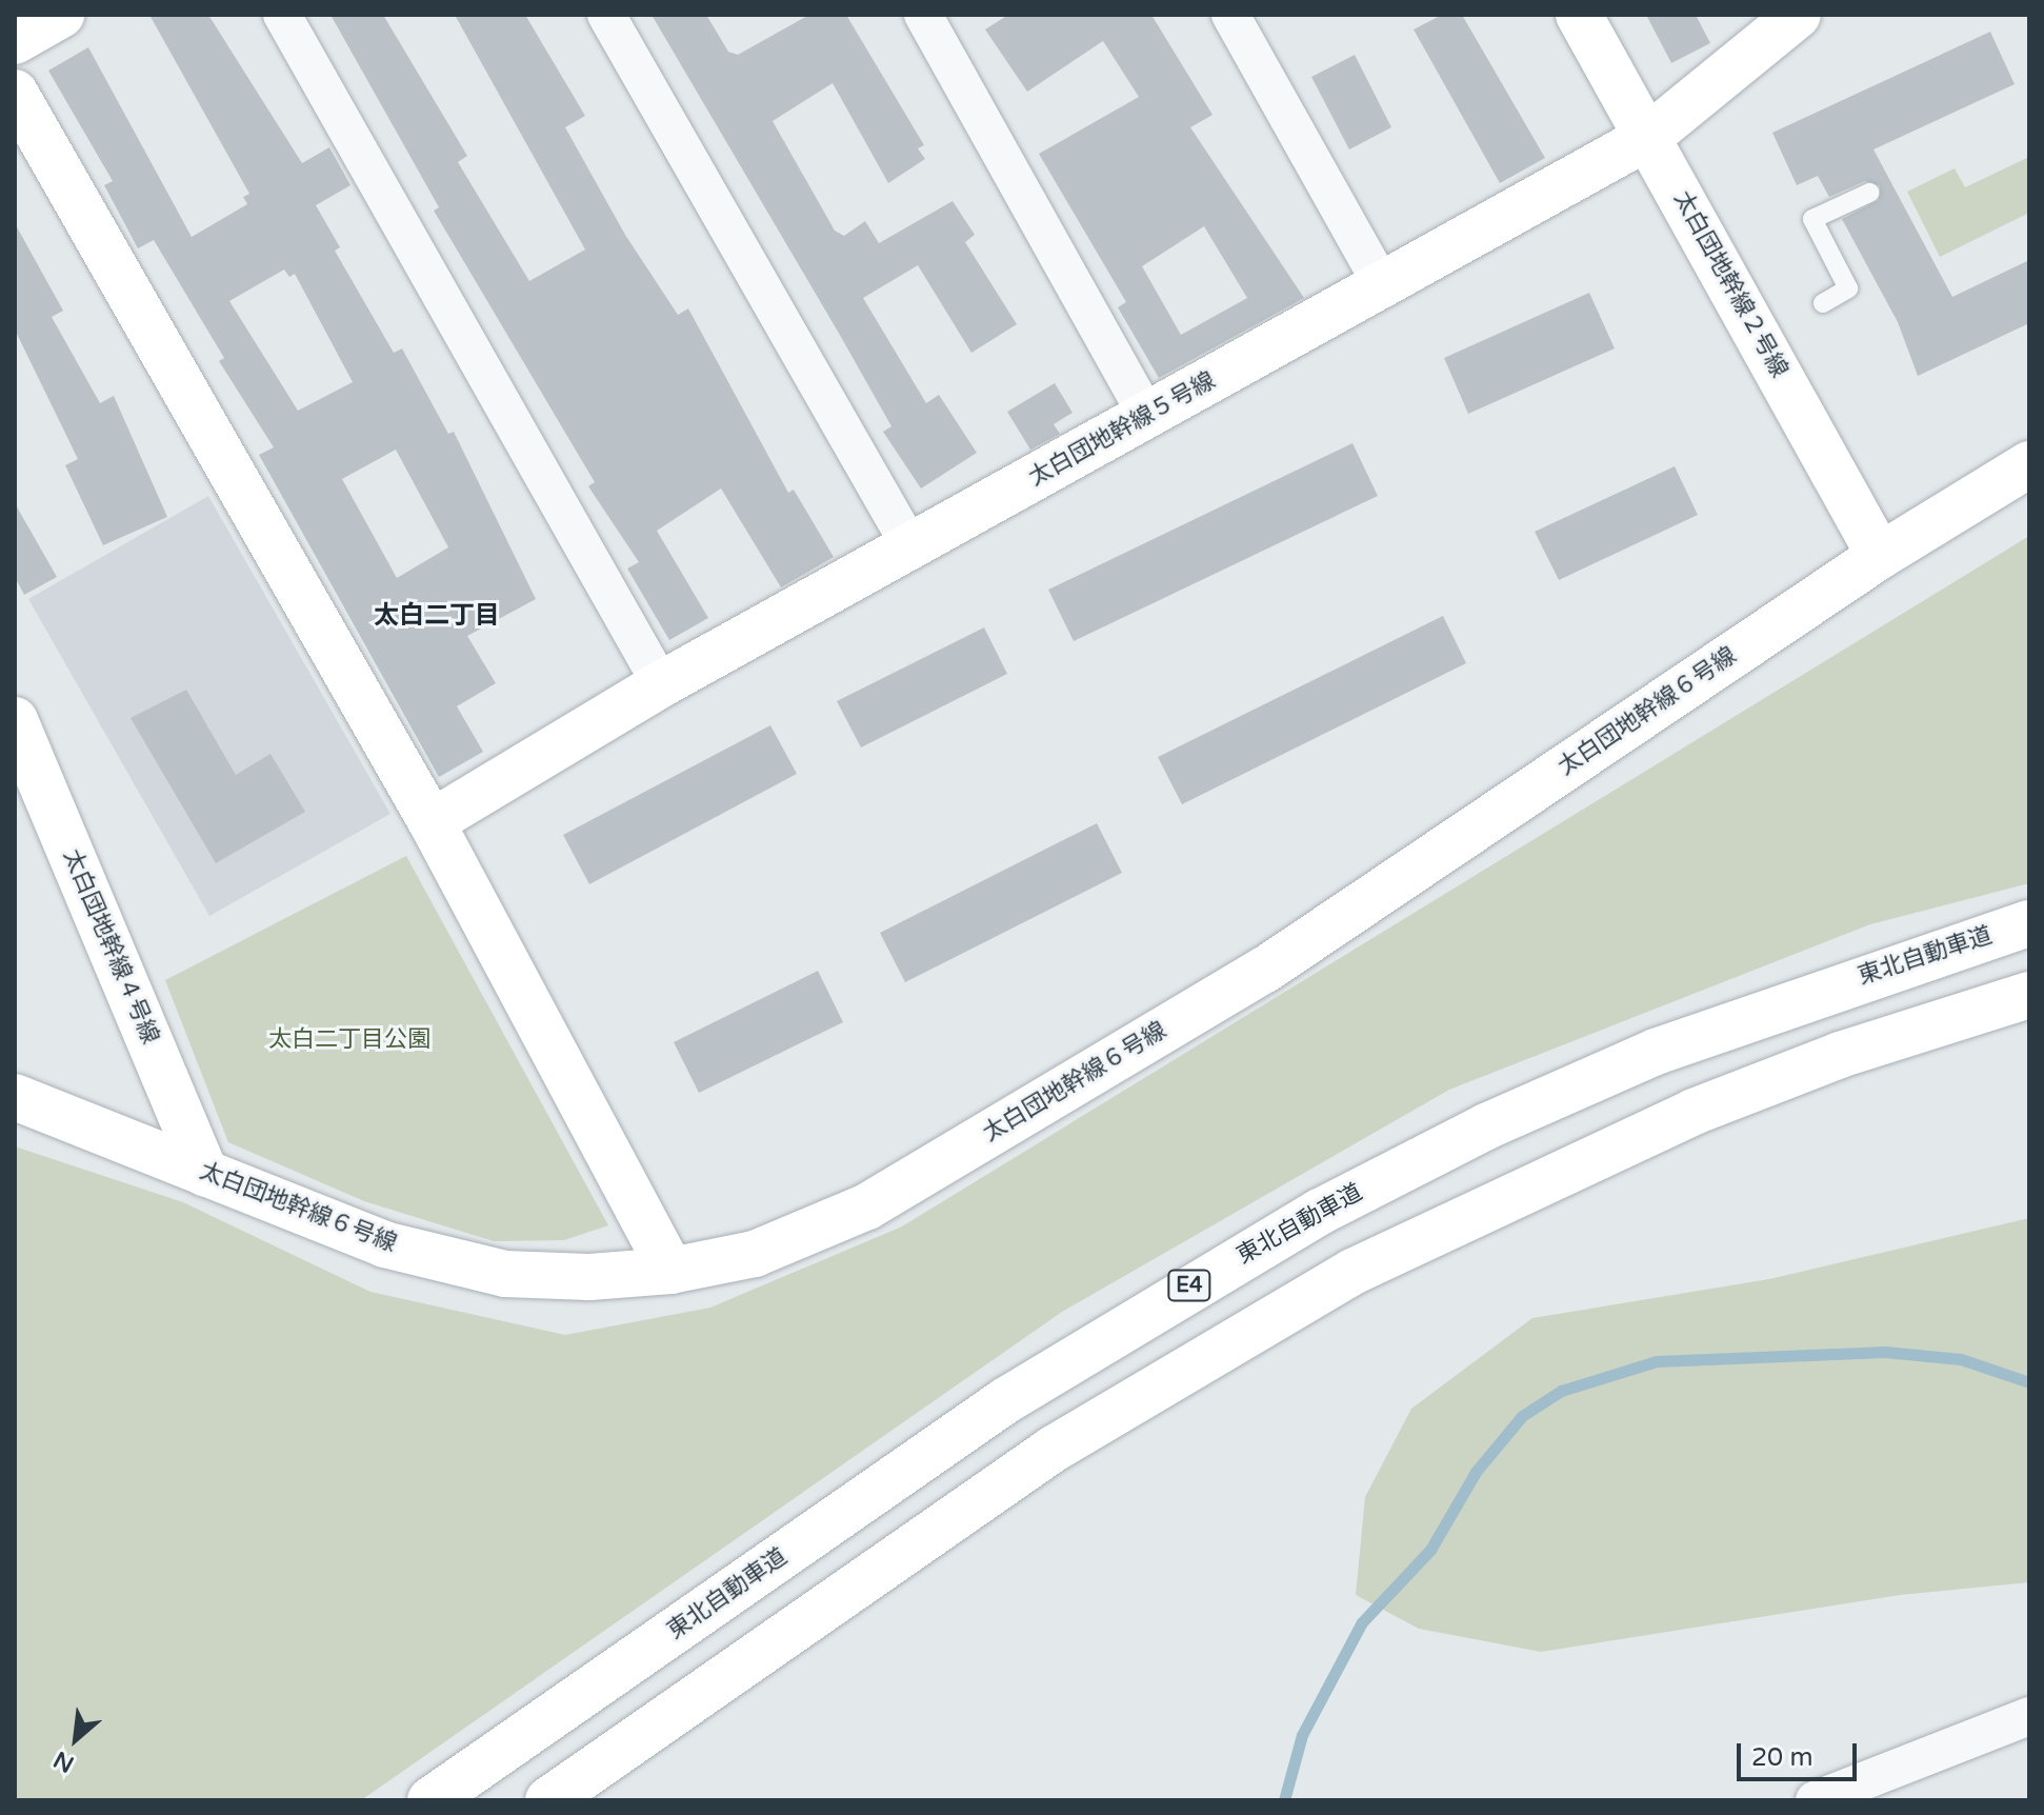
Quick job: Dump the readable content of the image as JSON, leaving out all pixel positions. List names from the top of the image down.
{
  "streets": {
    "main road": [
      "太白団地幹線２号線",
      "太白団地幹線５号線",
      "太白団地幹線６号線",
      "太白団地幹線４号線",
      "東北自動車道",
      "E4"
    ]
  },
  "crossings": [
    ["太白団地幹線２号線", "太白団地幹線５号線"],
    ["太白団地幹線２号線", "太白団地幹線６号線"],
    ["太白団地幹線６号線", "太白団地幹線４号線"]
  ],
  "districts": ["太白二丁目"],
  "parks": ["太白二丁目公園"],
  "scale_bar": "20 m",
  "north": "bottom left"
}
